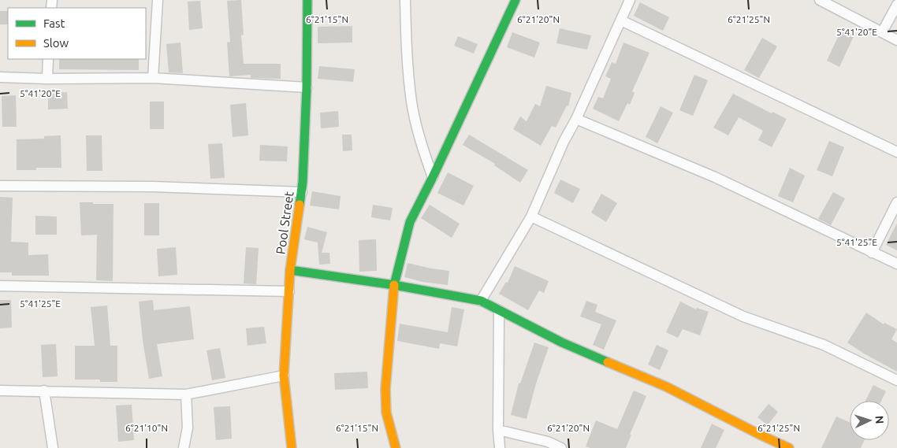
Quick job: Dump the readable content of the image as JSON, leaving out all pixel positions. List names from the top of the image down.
{
  "streets": {
    "street": ["Pool Street"]
  },
  "legend": ["Fast", "Slow"],
  "north": "right",
  "coordinates": [
    "6°21'15\"N",
    "6°21'20\"N",
    "6°21'25\"N",
    "5°41'20\"E",
    "5°41'25\"E",
    "6°21'10\"N"
  ]
}
